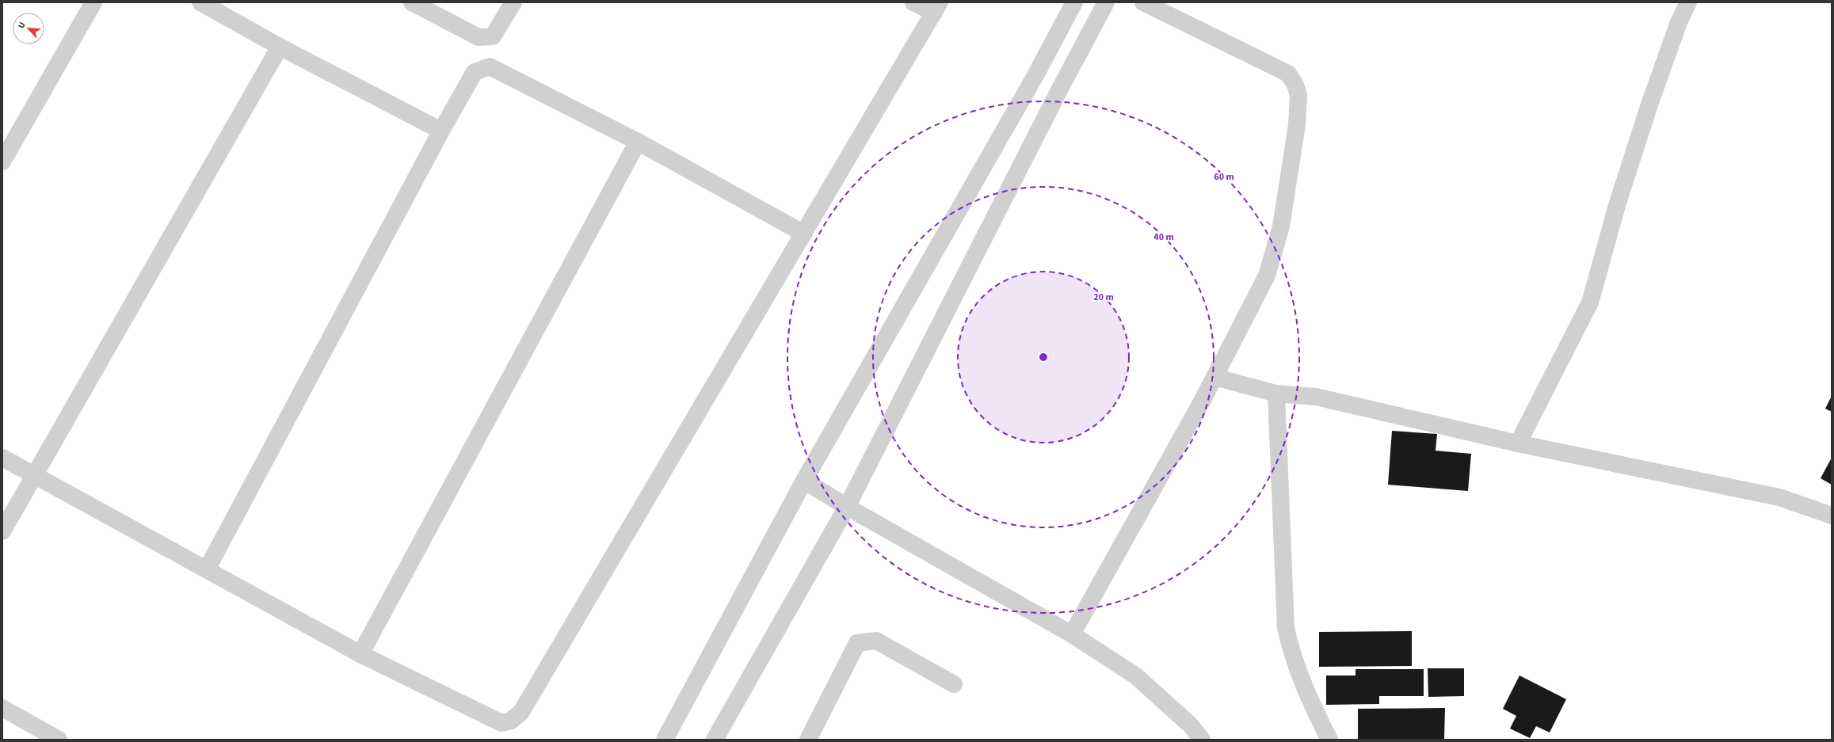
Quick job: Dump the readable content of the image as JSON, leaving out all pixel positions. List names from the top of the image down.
{
  "north": "top left",
  "rings": ["60 m", "40 m", "20 m"]
}
